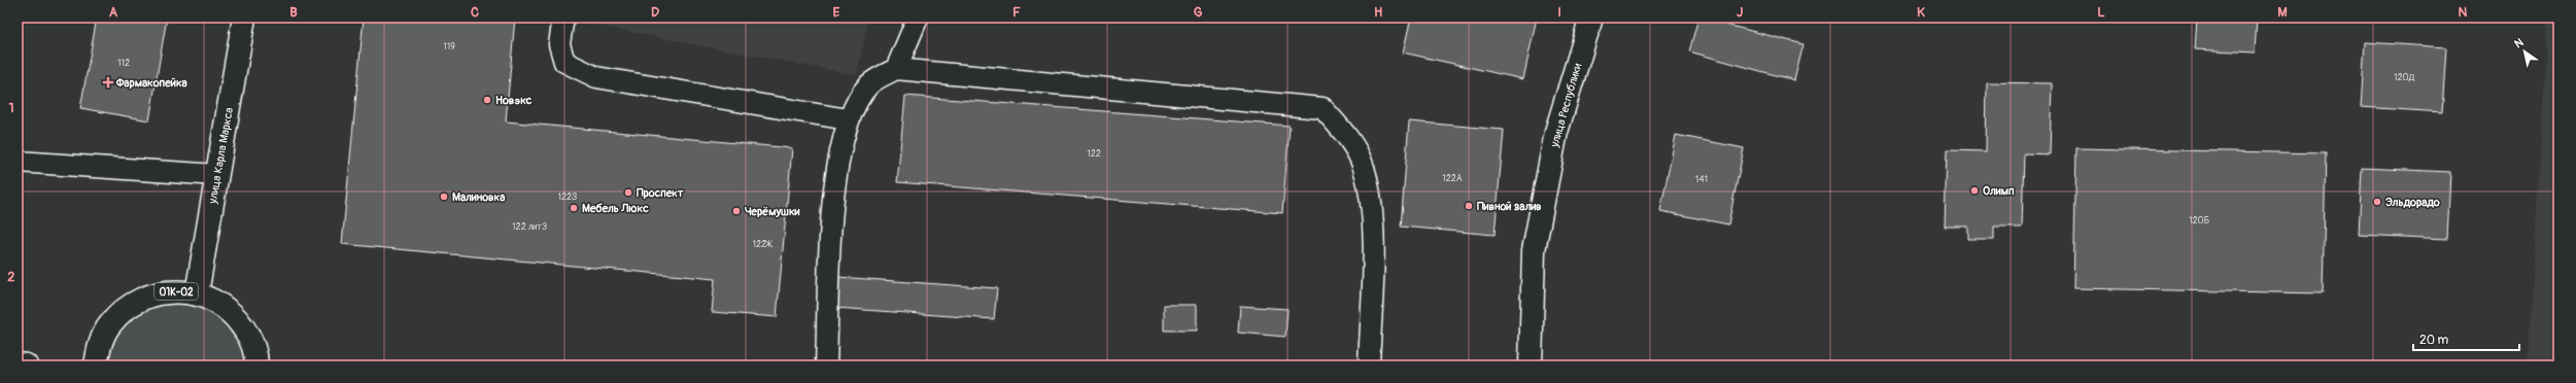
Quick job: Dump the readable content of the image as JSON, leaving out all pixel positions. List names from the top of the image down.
{
  "streets": {
    "street": ["улица Республики", "улица Карла Маркса", "01К-02"]
  },
  "crossings": [
    ["улица Карла Маркса", "01К-02"]
  ],
  "places": {
    "health": ["Фармакопейка"],
    "other": [
      "Новэкс",
      "Олимп",
      "Проспект",
      "Малиновка",
      "Эльдорадо",
      "Пивной залив",
      "Мебель Люкс",
      "Черёмушки"
    ]
  },
  "house_numbers": [
    "119",
    "112",
    "120Д",
    "122",
    "122А",
    "141",
    "122З",
    "120Б",
    "122 лит3",
    "122Ж"
  ],
  "scale_bar": "20 m",
  "north": "top left",
  "grid": {
    "columns": [
      "A",
      "B",
      "C",
      "D",
      "E",
      "F",
      "G",
      "H",
      "I",
      "J",
      "K",
      "L",
      "M",
      "N"
    ],
    "rows": ["1", "2"]
  }
}
